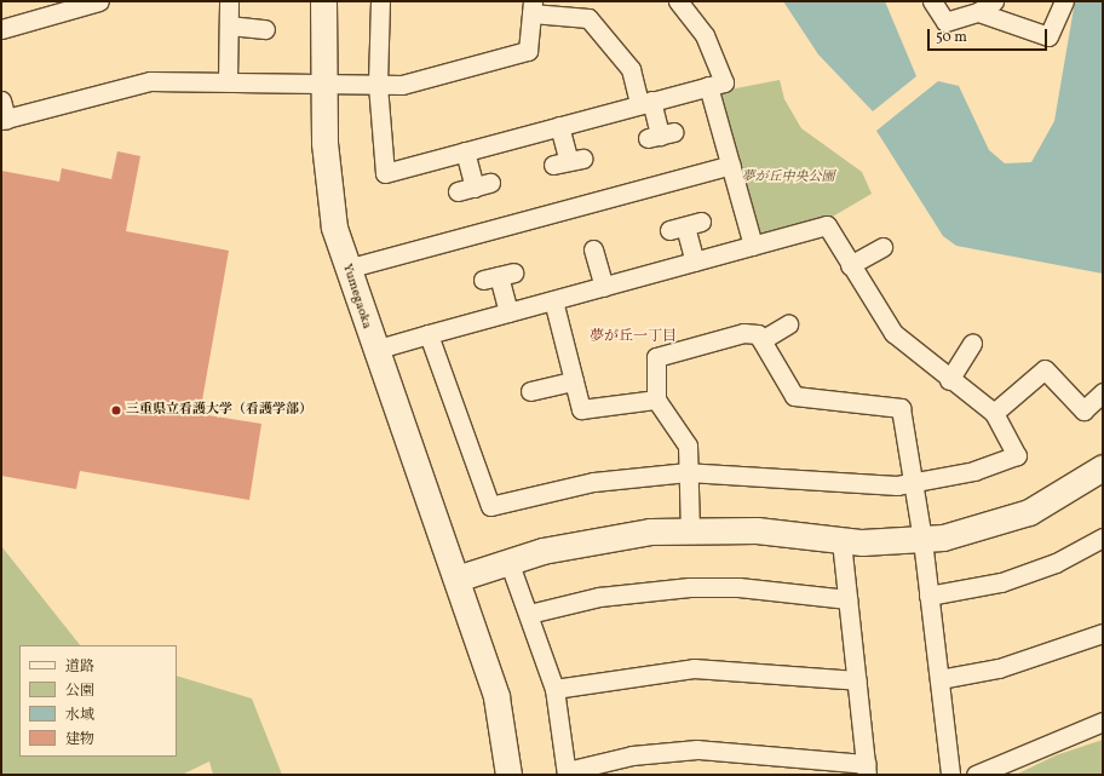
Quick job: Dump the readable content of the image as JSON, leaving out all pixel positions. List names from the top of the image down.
{
  "streets": {
    "street": ["Yumegaoka"]
  },
  "districts": ["夢が丘一丁目"],
  "parks": ["夢が丘中央公園"],
  "places": ["三重県立看護大学（看護学部）"],
  "legend": [
    "道路",
    "公園",
    "水域",
    "建物"
  ],
  "scale_bar": "50 m"
}
